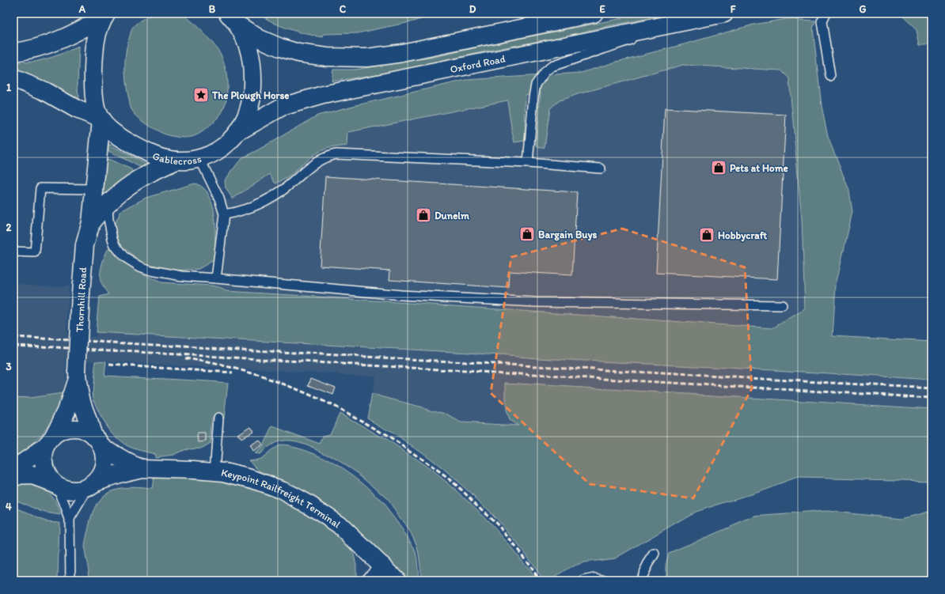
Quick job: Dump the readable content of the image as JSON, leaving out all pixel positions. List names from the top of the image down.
{
  "streets": {
    "main road": [
      "Oxford Road",
      "Gablecross",
      "Thornhill Road",
      "Keypoint Railfreight Terminal"
    ]
  },
  "crossings": [
    ["Oxford Road", "Gablecross"],
    ["Gablecross", "Thornhill Road"],
    ["Thornhill Road", "Keypoint Railfreight Terminal"]
  ],
  "places": {
    "place": ["The Plough Horse"],
    "shop": [
      "Pets at Home",
      "Dunelm",
      "Bargain Buys",
      "Hobbycraft"
    ]
  },
  "grid": {
    "columns": [
      "A",
      "B",
      "C",
      "D",
      "E",
      "F",
      "G"
    ],
    "rows": [
      "1",
      "2",
      "3",
      "4"
    ]
  }
}
